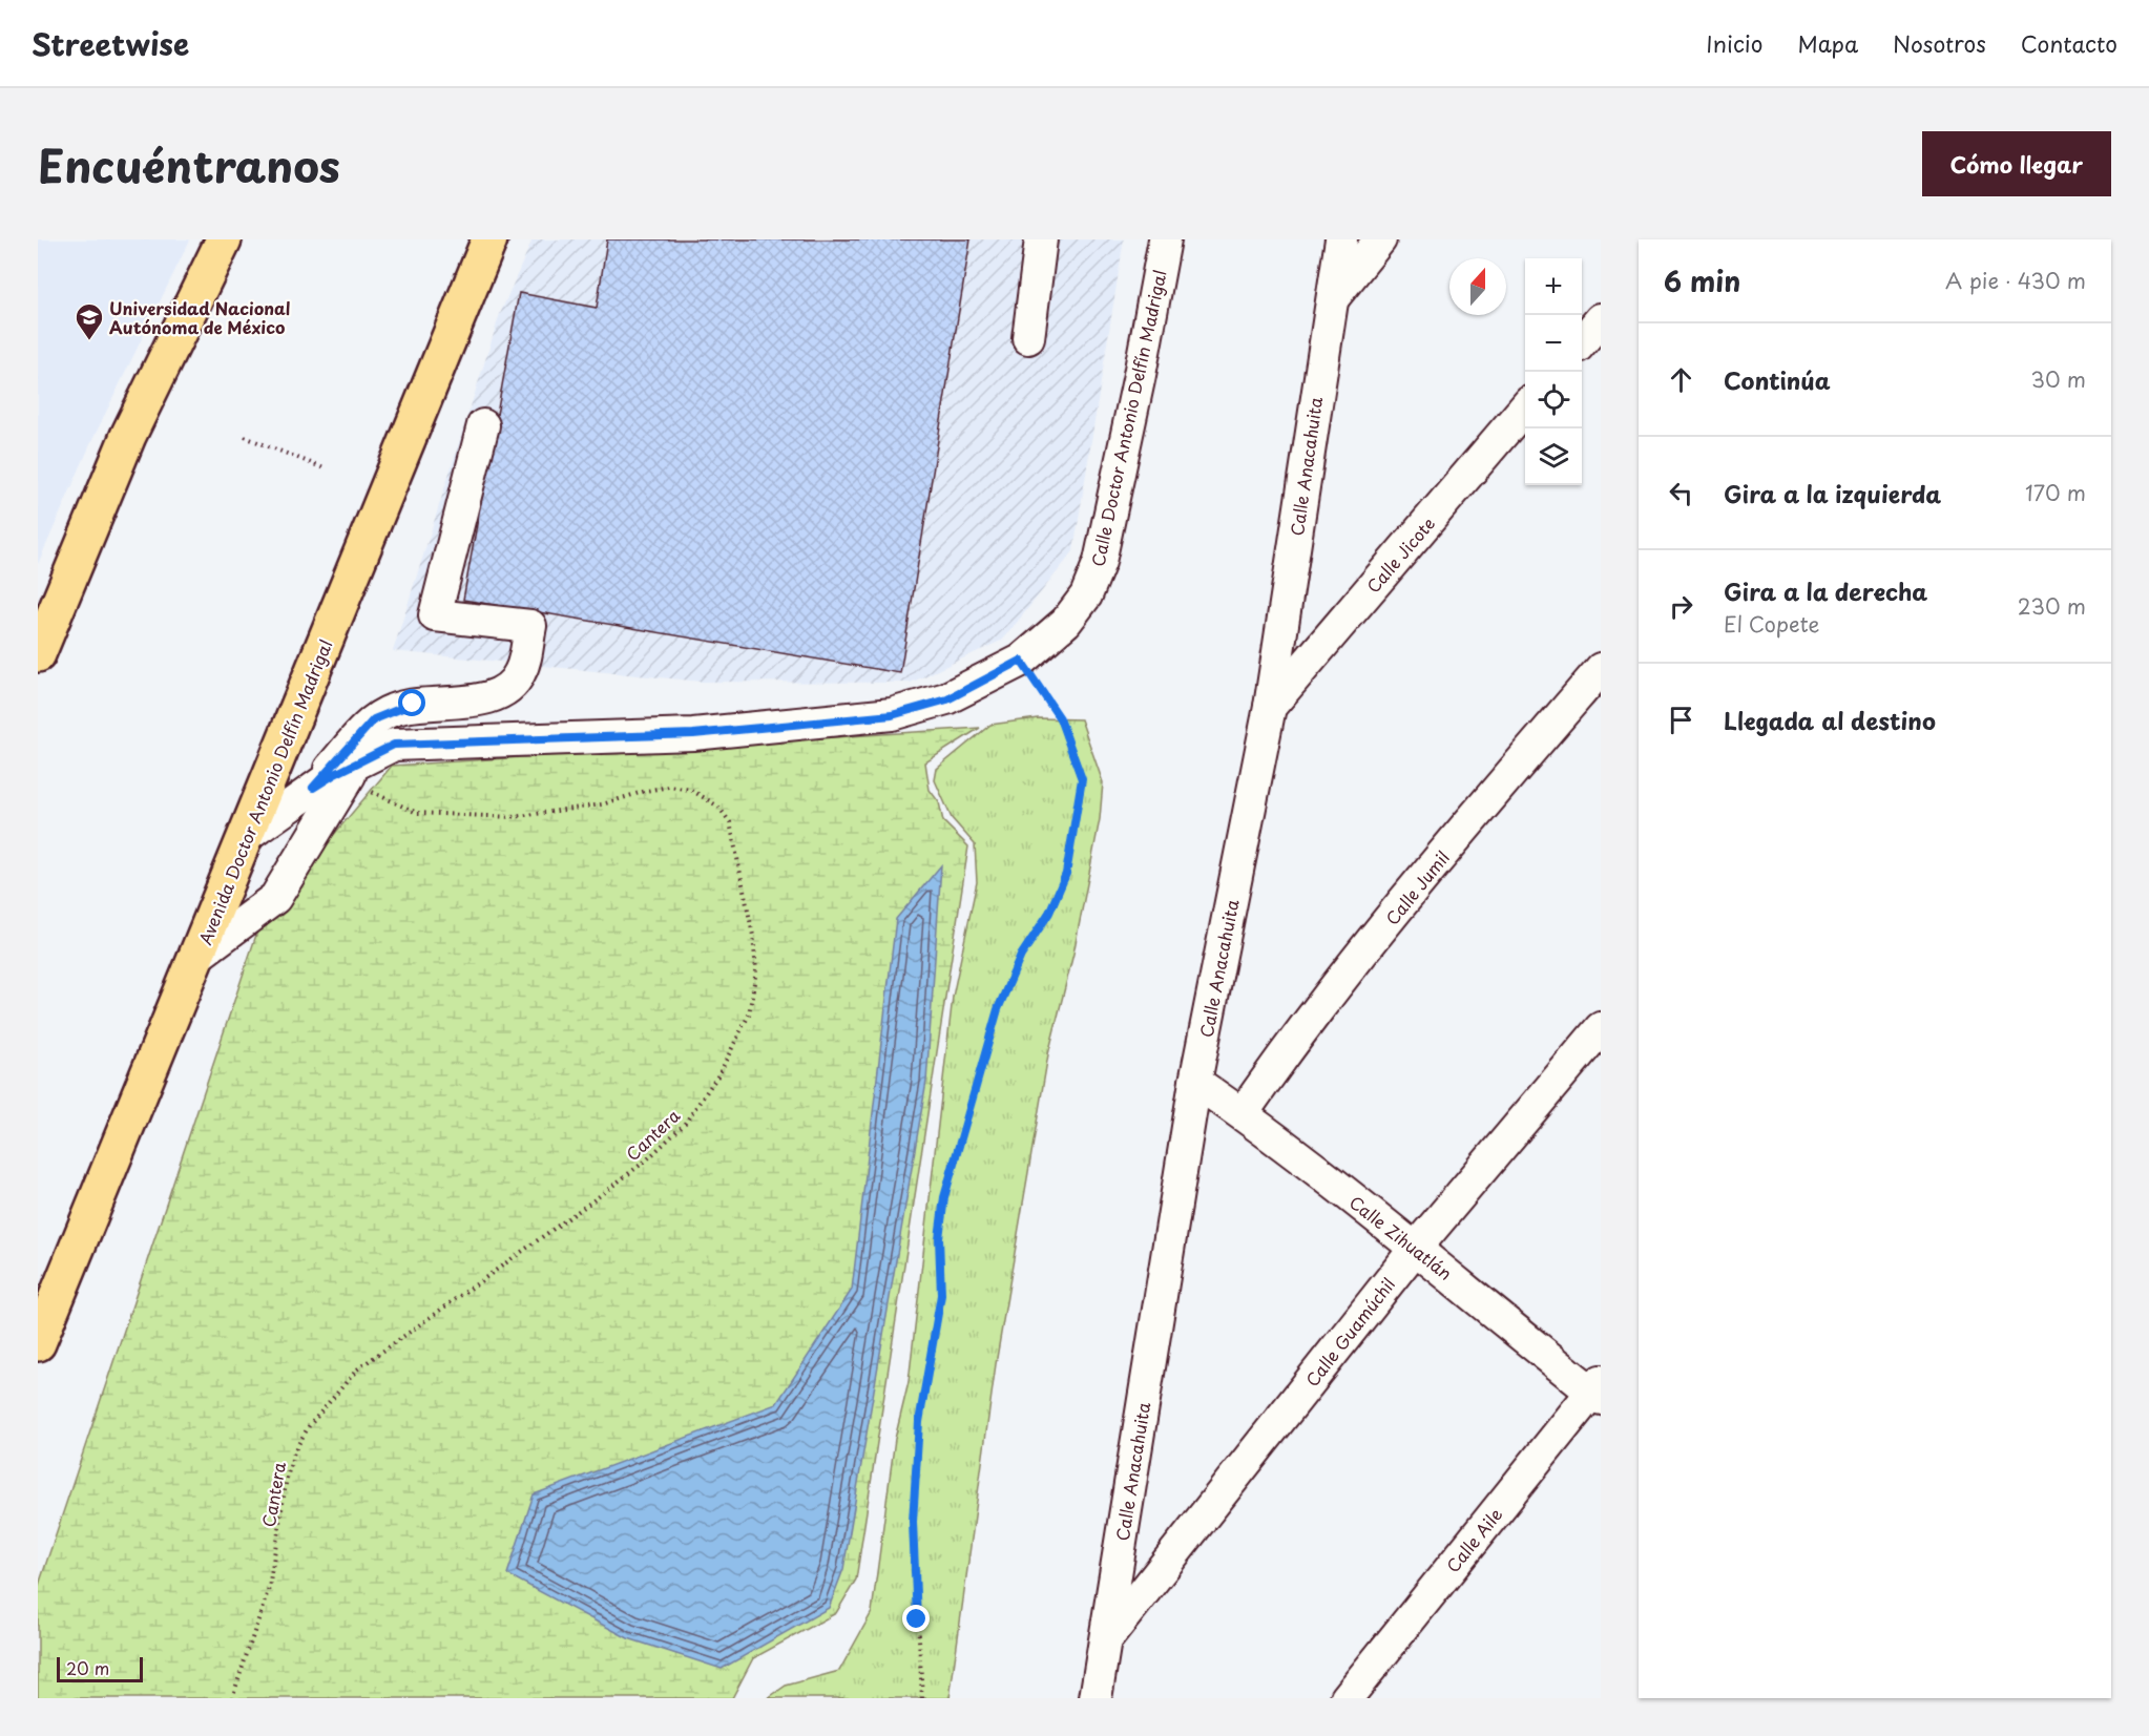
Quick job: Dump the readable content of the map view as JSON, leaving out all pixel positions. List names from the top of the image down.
{
  "streets": {
    "main road": ["Avenida Doctor Antonio Delfín Madrigal"],
    "street": [
      "Calle Doctor Antonio Delfín Madrigal",
      "Calle Anacahuita",
      "Calle Jicote",
      "Calle Jumil",
      "Calle Zihuatlán",
      "Calle Guamúchil",
      "Calle Aile"
    ],
    "path": ["Cantera"]
  },
  "crossings": [
    ["Calle Doctor Antonio Delfín Madrigal", "Avenida Doctor Antonio Delfín Madrigal"],
    ["Calle Doctor Antonio Delfín Madrigal", "Cantera"],
    ["Calle Anacahuita", "Calle Jicote"],
    ["Calle Anacahuita", "Calle Zihuatlán"],
    ["Calle Anacahuita", "Calle Guamúchil"],
    ["Calle Jumil", "Calle Zihuatlán"],
    ["Calle Zihuatlán", "Calle Guamúchil"],
    ["Calle Zihuatlán", "Calle Aile"]
  ],
  "places": {
    "school or university": ["Universidad Nacional Autónoma de México"]
  },
  "scale_bar": "20 m",
  "north": "top",
  "page": {
    "header": "Streetwise",
    "nav": [
      "Inicio",
      "Mapa",
      "Nosotros",
      "Contacto"
    ],
    "title": "Encuéntranos",
    "buttons": "Cómo llegar",
    "heading": ["6 min", "A pie · 430 m"],
    "map_buttons": ["+", "−"],
    "list": [
      ["Continúa", "30 m"],
      ["Gira a la izquierda", "170 m"],
      ["Gira a la derecha", "El Copete", "230 m"],
      "Llegada al destino"
    ],
    "scale": "20 m"
  }
}
